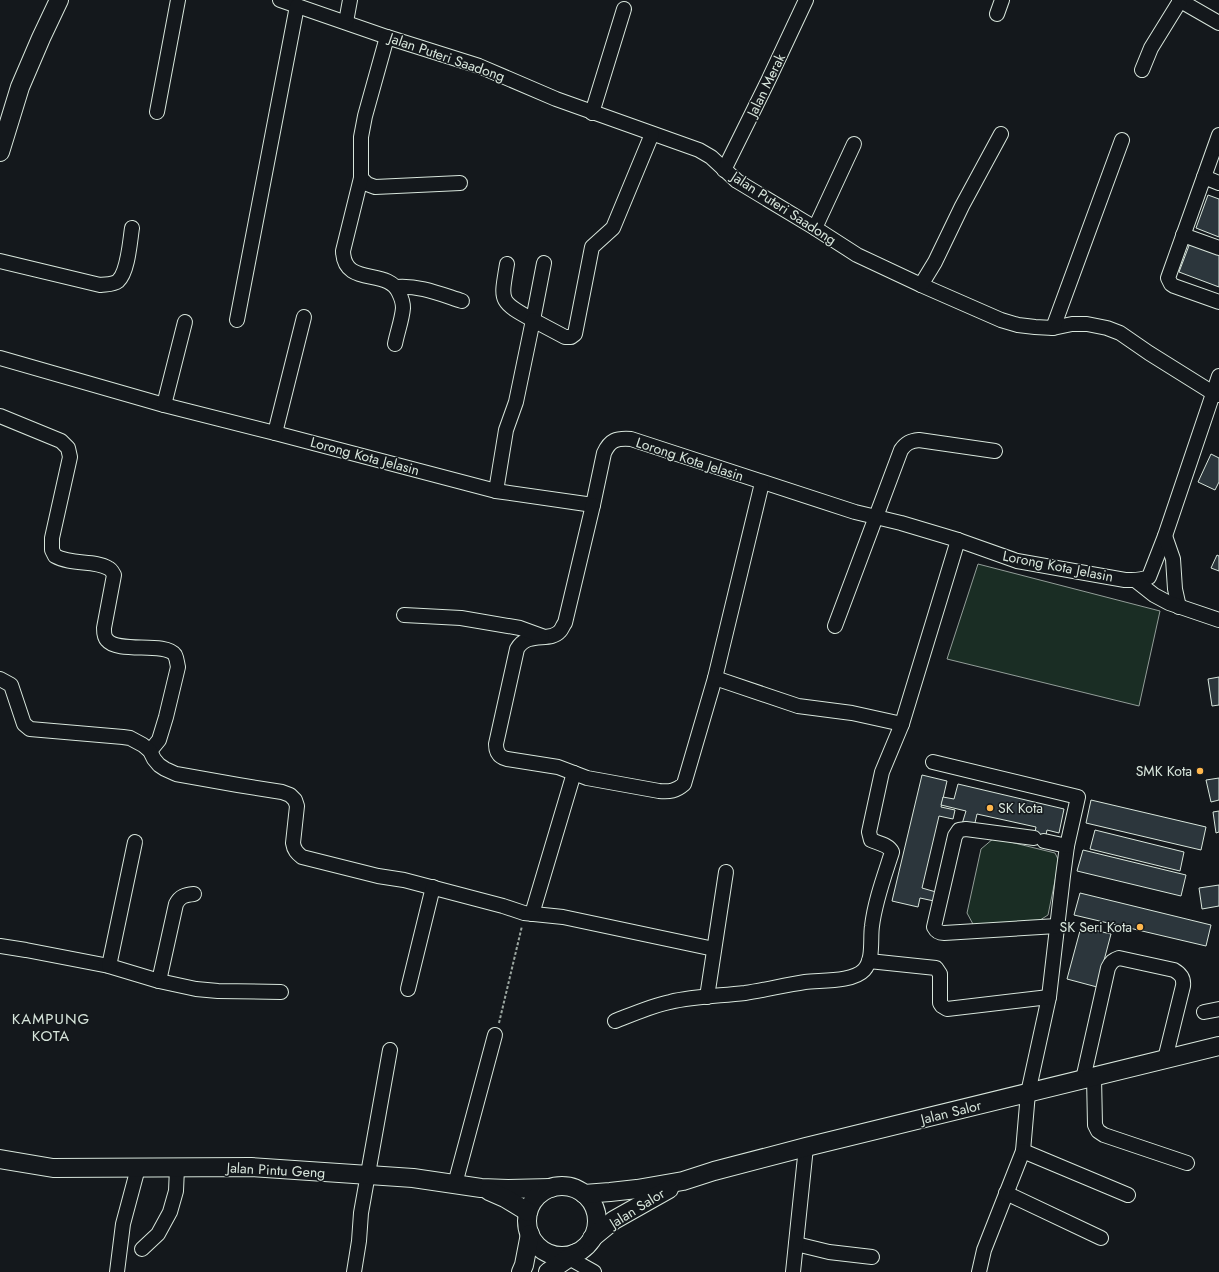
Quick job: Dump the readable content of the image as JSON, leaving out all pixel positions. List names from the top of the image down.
{
  "streets": {
    "main road": ["Jalan Salor", "Jalan Pintu Geng"],
    "street": ["Jalan Puteri Saadong", "Jalan Merak", "Lorong Kota Jelasin"]
  },
  "crossings": [
    ["Jalan Puteri Saadong", "Jalan Merak"],
    ["Jalan Salor", "Jalan Pintu Geng"]
  ],
  "districts": ["KAMPUNG KOTA"],
  "places": ["SMK Kota", "SK Kota", "SK Seri Kota"]
}
